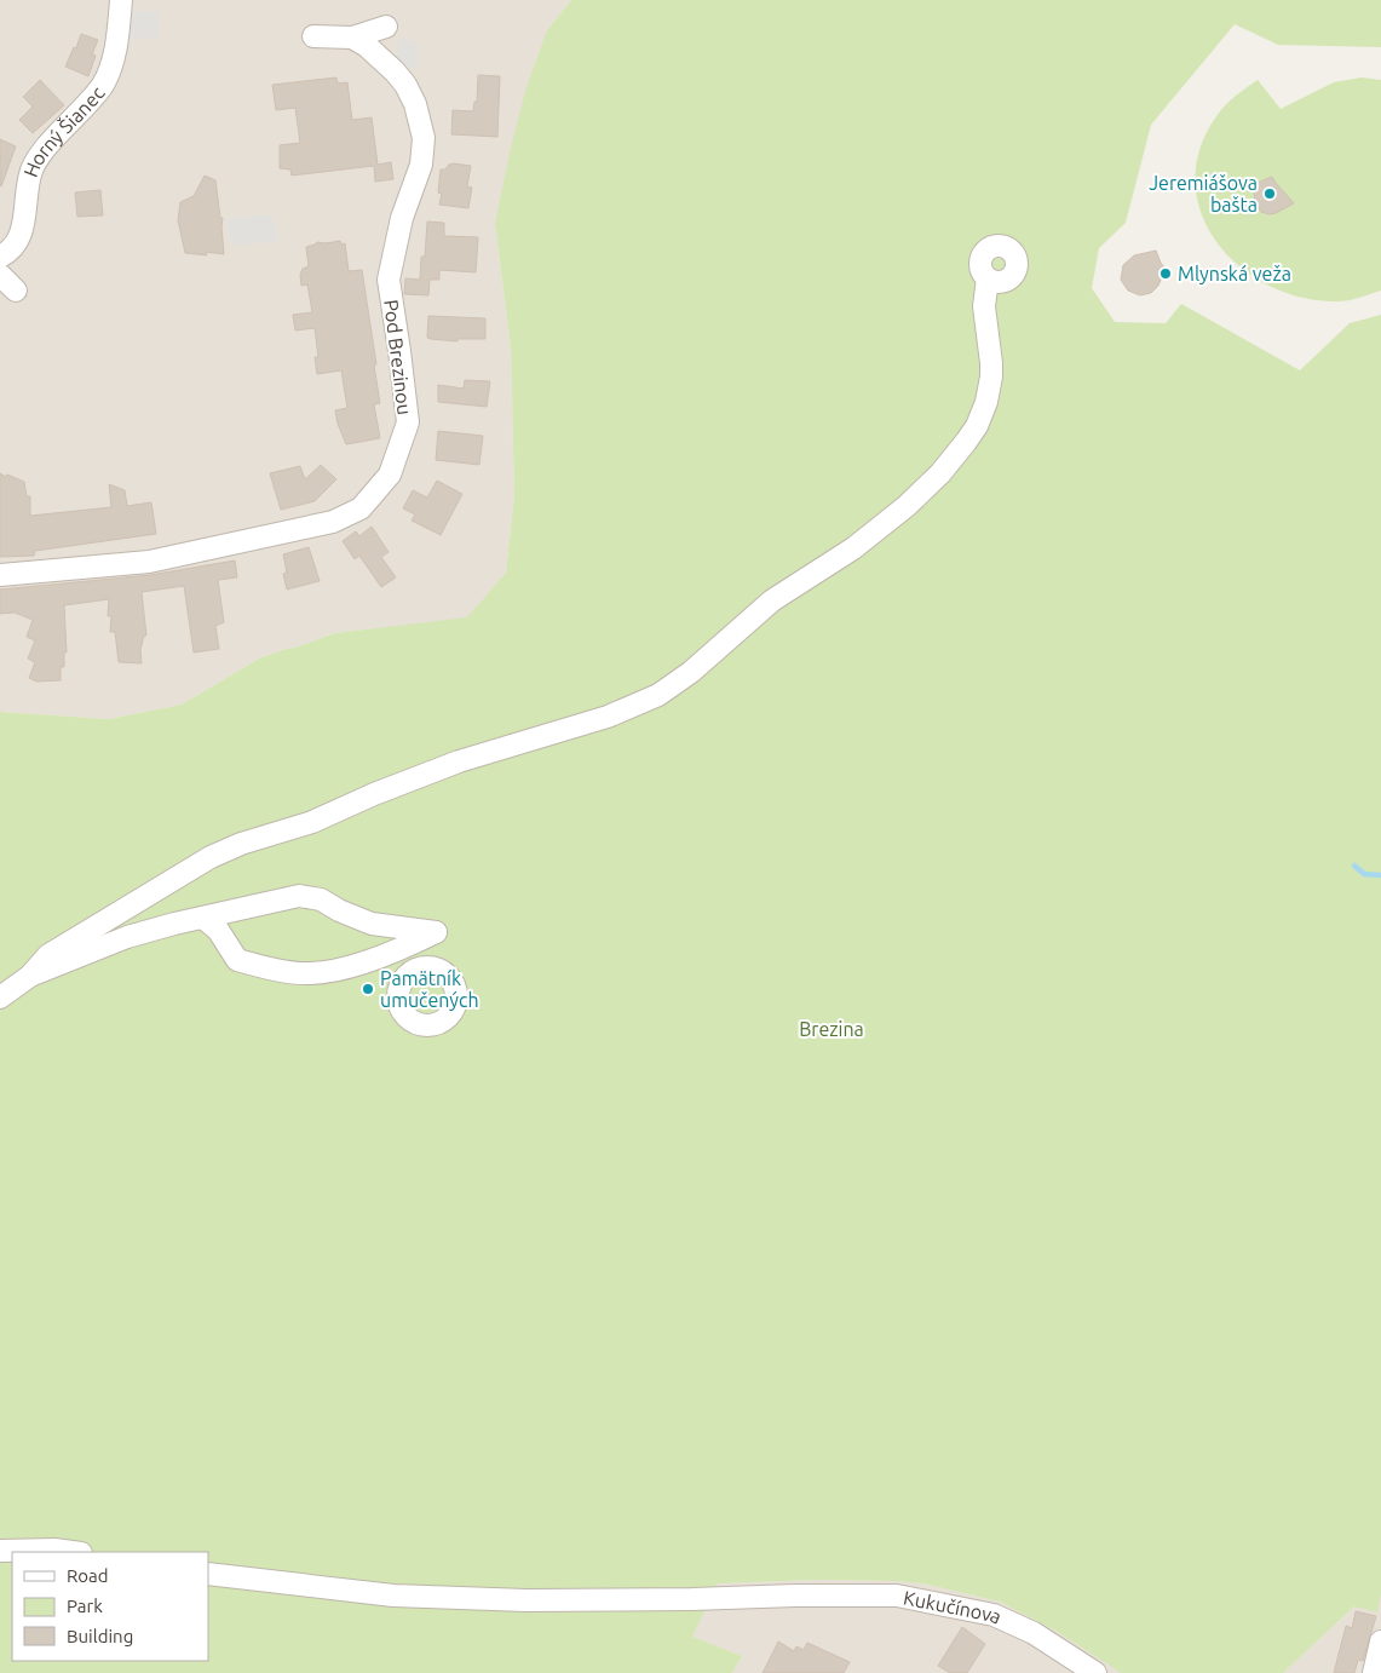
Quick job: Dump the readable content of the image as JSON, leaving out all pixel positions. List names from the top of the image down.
{
  "streets": {
    "street": ["Horný Šianec", "Pod Brezinou", "Kukučínova"]
  },
  "parks": ["Brezina"],
  "places": ["Jeremiášova bašta", "Mlynská veža", "Pamätník umučených"],
  "legend": ["Road", "Park", "Building"]
}
